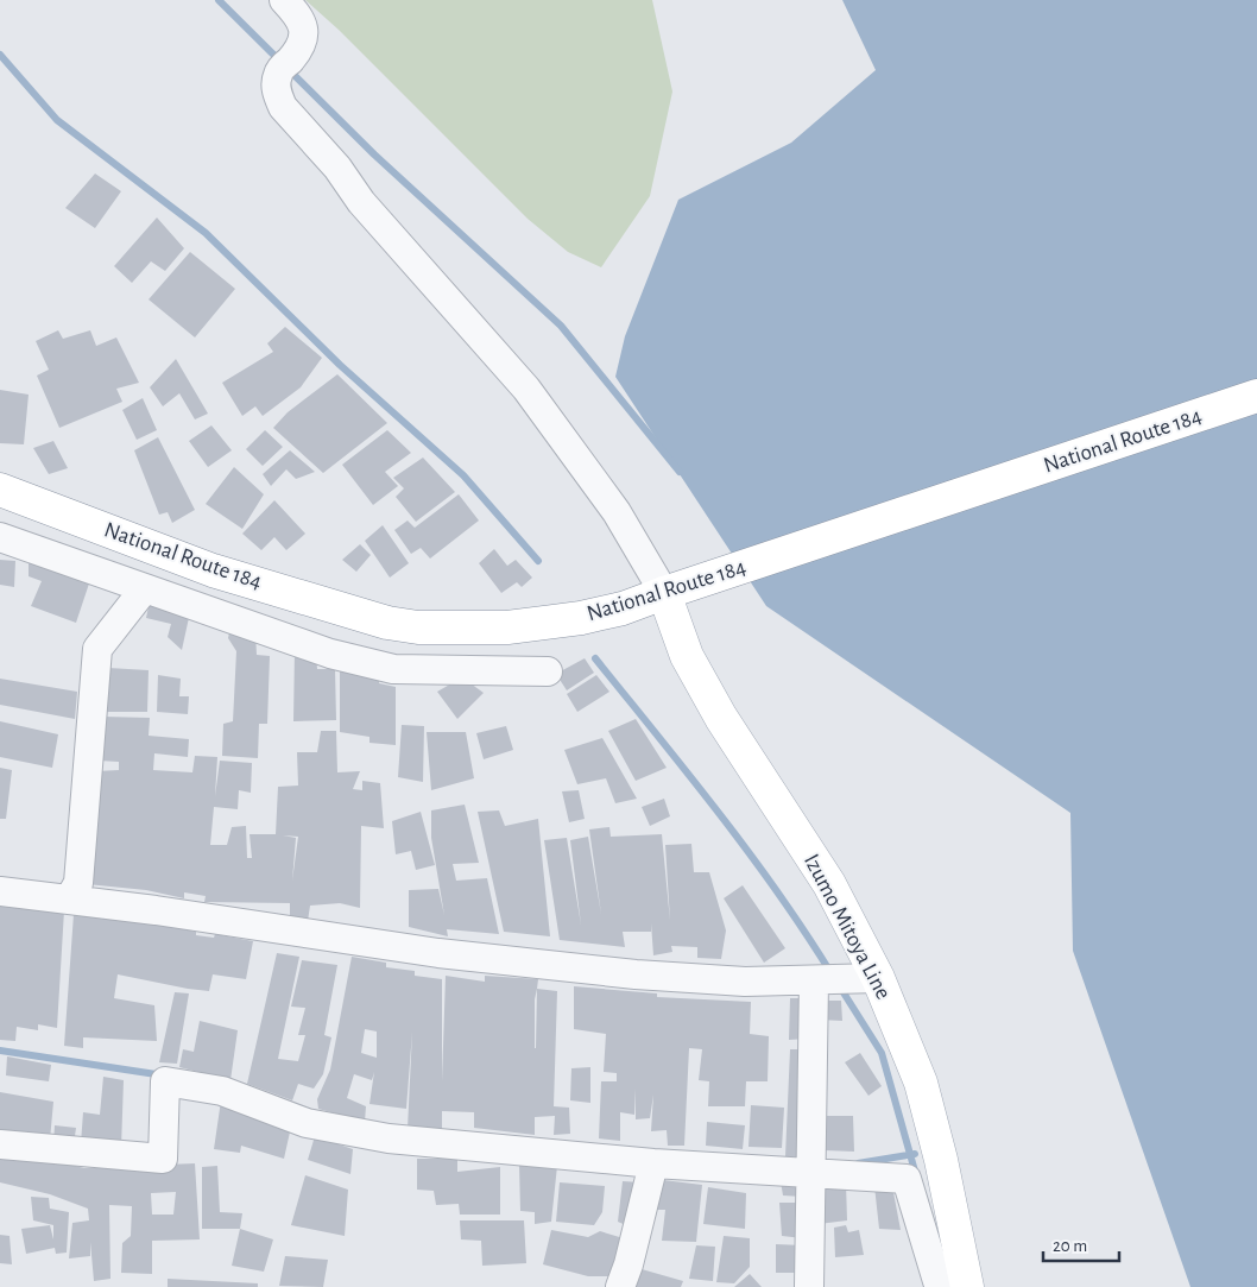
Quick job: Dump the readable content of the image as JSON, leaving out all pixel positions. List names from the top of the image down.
{
  "streets": {
    "main road": ["National Route 184", "Izumo Mitoya Line"]
  },
  "crossings": [
    ["National Route 184", "Izumo Mitoya Line"]
  ],
  "scale_bar": "20 m"
}
